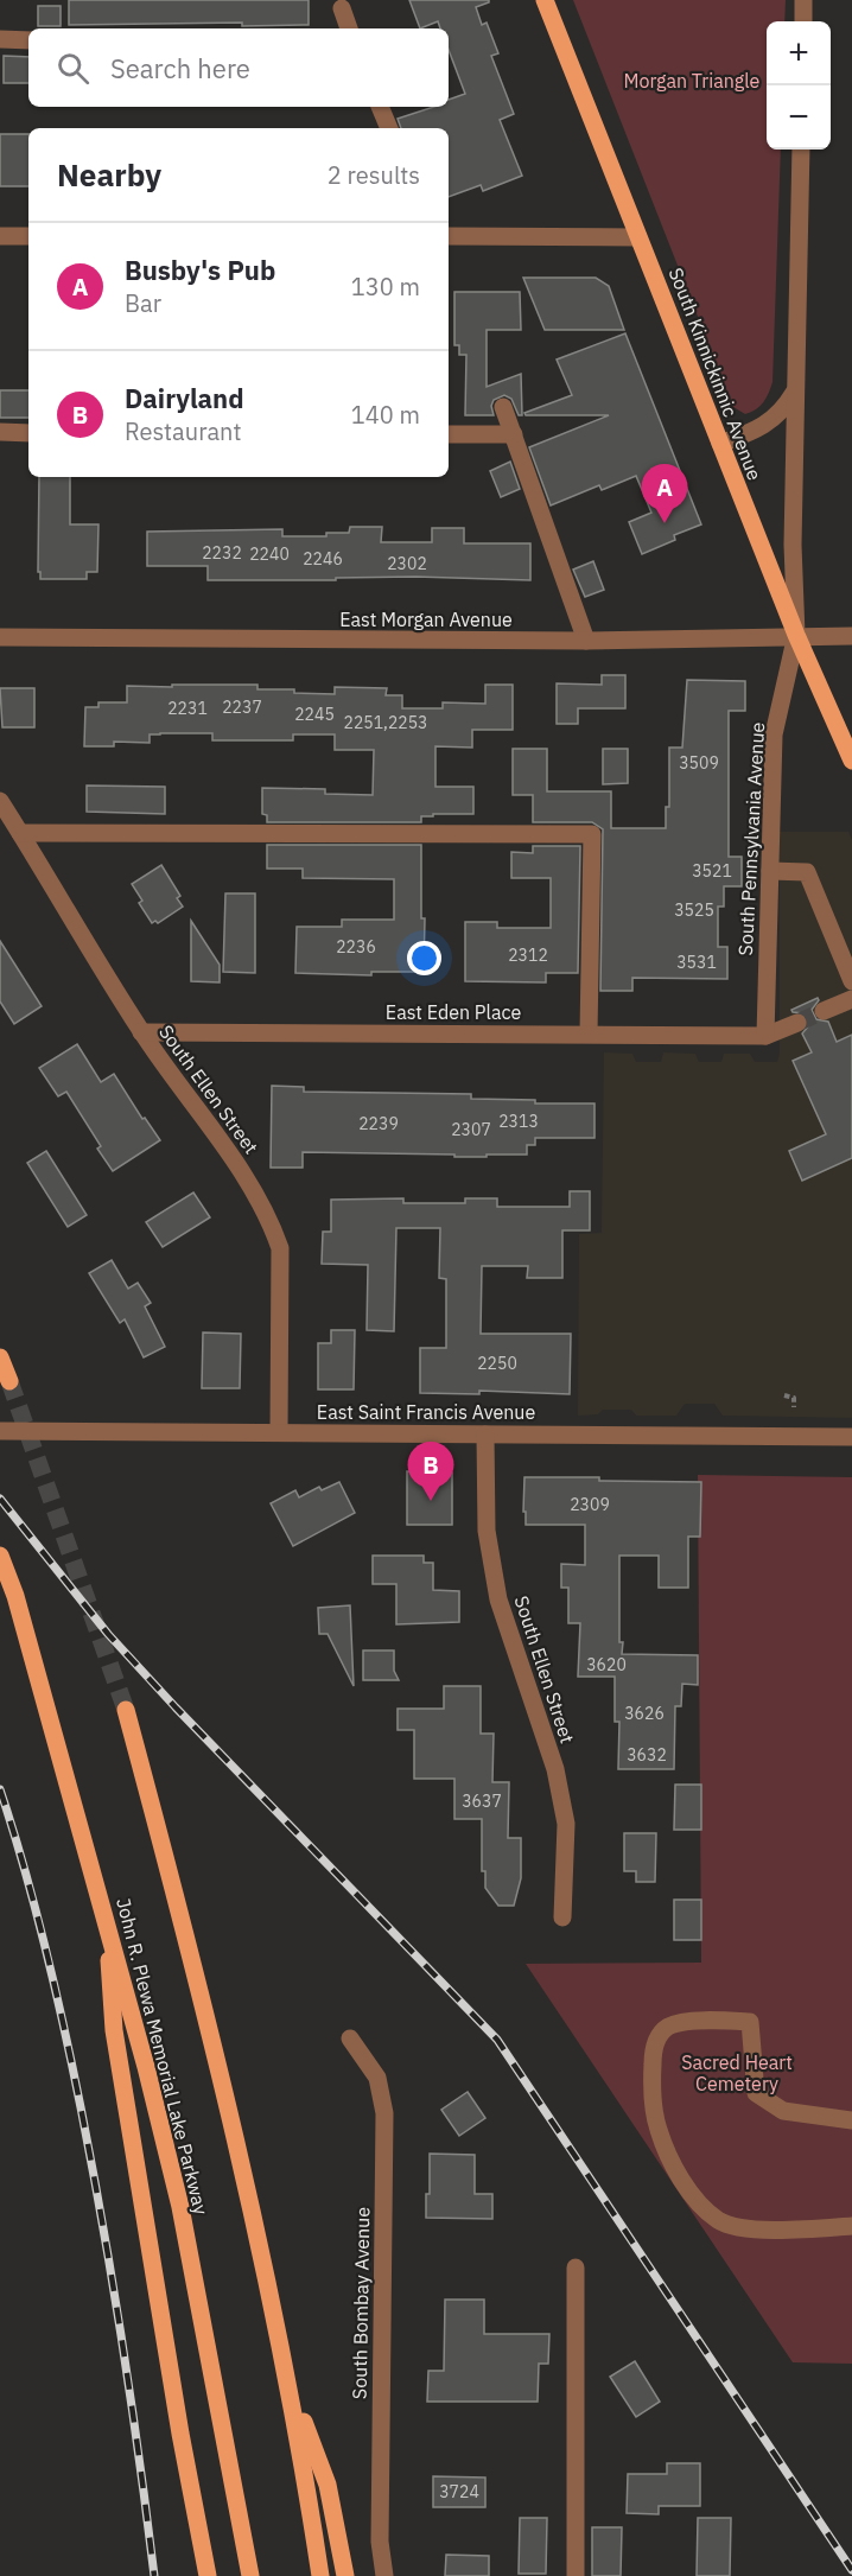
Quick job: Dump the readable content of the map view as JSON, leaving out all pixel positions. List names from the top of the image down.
{
  "streets": {
    "main road": ["South Kinnickinnic Avenue", "John R. Plewa Memorial Lake Parkway"],
    "street": [
      "East Morgan Avenue",
      "South Pennsylvania Avenue",
      "East Eden Place",
      "South Ellen Street",
      "East Saint Francis Avenue",
      "South Bombay Avenue"
    ]
  },
  "crossings": [
    ["South Kinnickinnic Avenue", "East Morgan Avenue"],
    ["South Kinnickinnic Avenue", "South Pennsylvania Avenue"],
    ["East Morgan Avenue", "South Pennsylvania Avenue"],
    ["South Pennsylvania Avenue", "East Eden Place"],
    ["East Eden Place", "South Ellen Street"],
    ["South Ellen Street", "East Saint Francis Avenue"]
  ],
  "parks": ["Morgan Triangle", "Sacred Heart Cemetery"],
  "house_numbers": [
    "2232",
    "2240",
    "2246",
    "2302",
    "2237",
    "2231",
    "2245",
    "2251,2253",
    "3509",
    "3521",
    "3525",
    "2236",
    "2312",
    "3531",
    "2313",
    "2239",
    "2307",
    "2250",
    "2309",
    "3620",
    "3626",
    "3632",
    "3637",
    "3724"
  ],
  "page": {
    "map_buttons": ["+", "−"],
    "search": "Search here",
    "heading": ["Nearby", "2 results"],
    "list": [
      {
        "mark": "A",
        "name": "Busby's Pub",
        "note": "Bar",
        "value": "130 m"
      },
      {
        "mark": "B",
        "name": "Dairyland",
        "note": "Restaurant",
        "value": "140 m"
      }
    ],
    "pins": ["A", "B"]
  }
}
